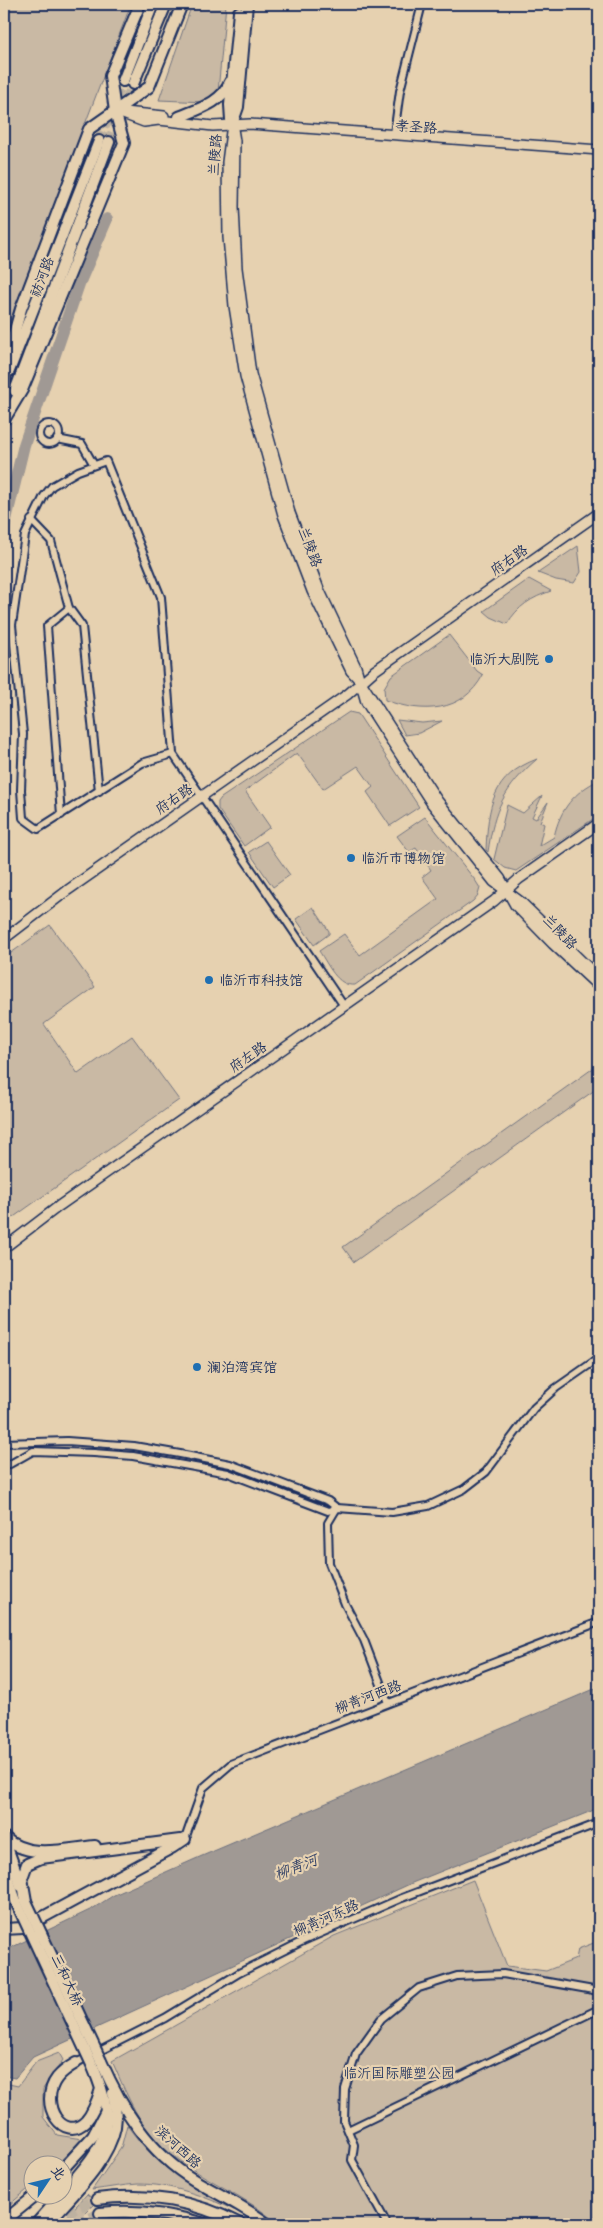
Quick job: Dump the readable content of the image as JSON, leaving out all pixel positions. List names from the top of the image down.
{
  "streets": {
    "main road": ["祊河路", "三和大桥", "滨河西路"],
    "street": [
      "孝圣路",
      "兰陵路",
      "府右路",
      "府左路",
      "柳青河西路",
      "柳青河东路"
    ]
  },
  "crossings": [
    ["孝圣路", "兰陵路"],
    ["兰陵路", "府右路"],
    ["兰陵路", "府左路"],
    ["三和大桥", "滨河西路"]
  ],
  "water": ["柳青河"],
  "parks": ["临沂国际雕塑公园"],
  "places": [
    "临沂大剧院",
    "临沂市博物馆",
    "临沂市科技馆",
    "澜泊湾宾馆"
  ],
  "north": "top right"
}
